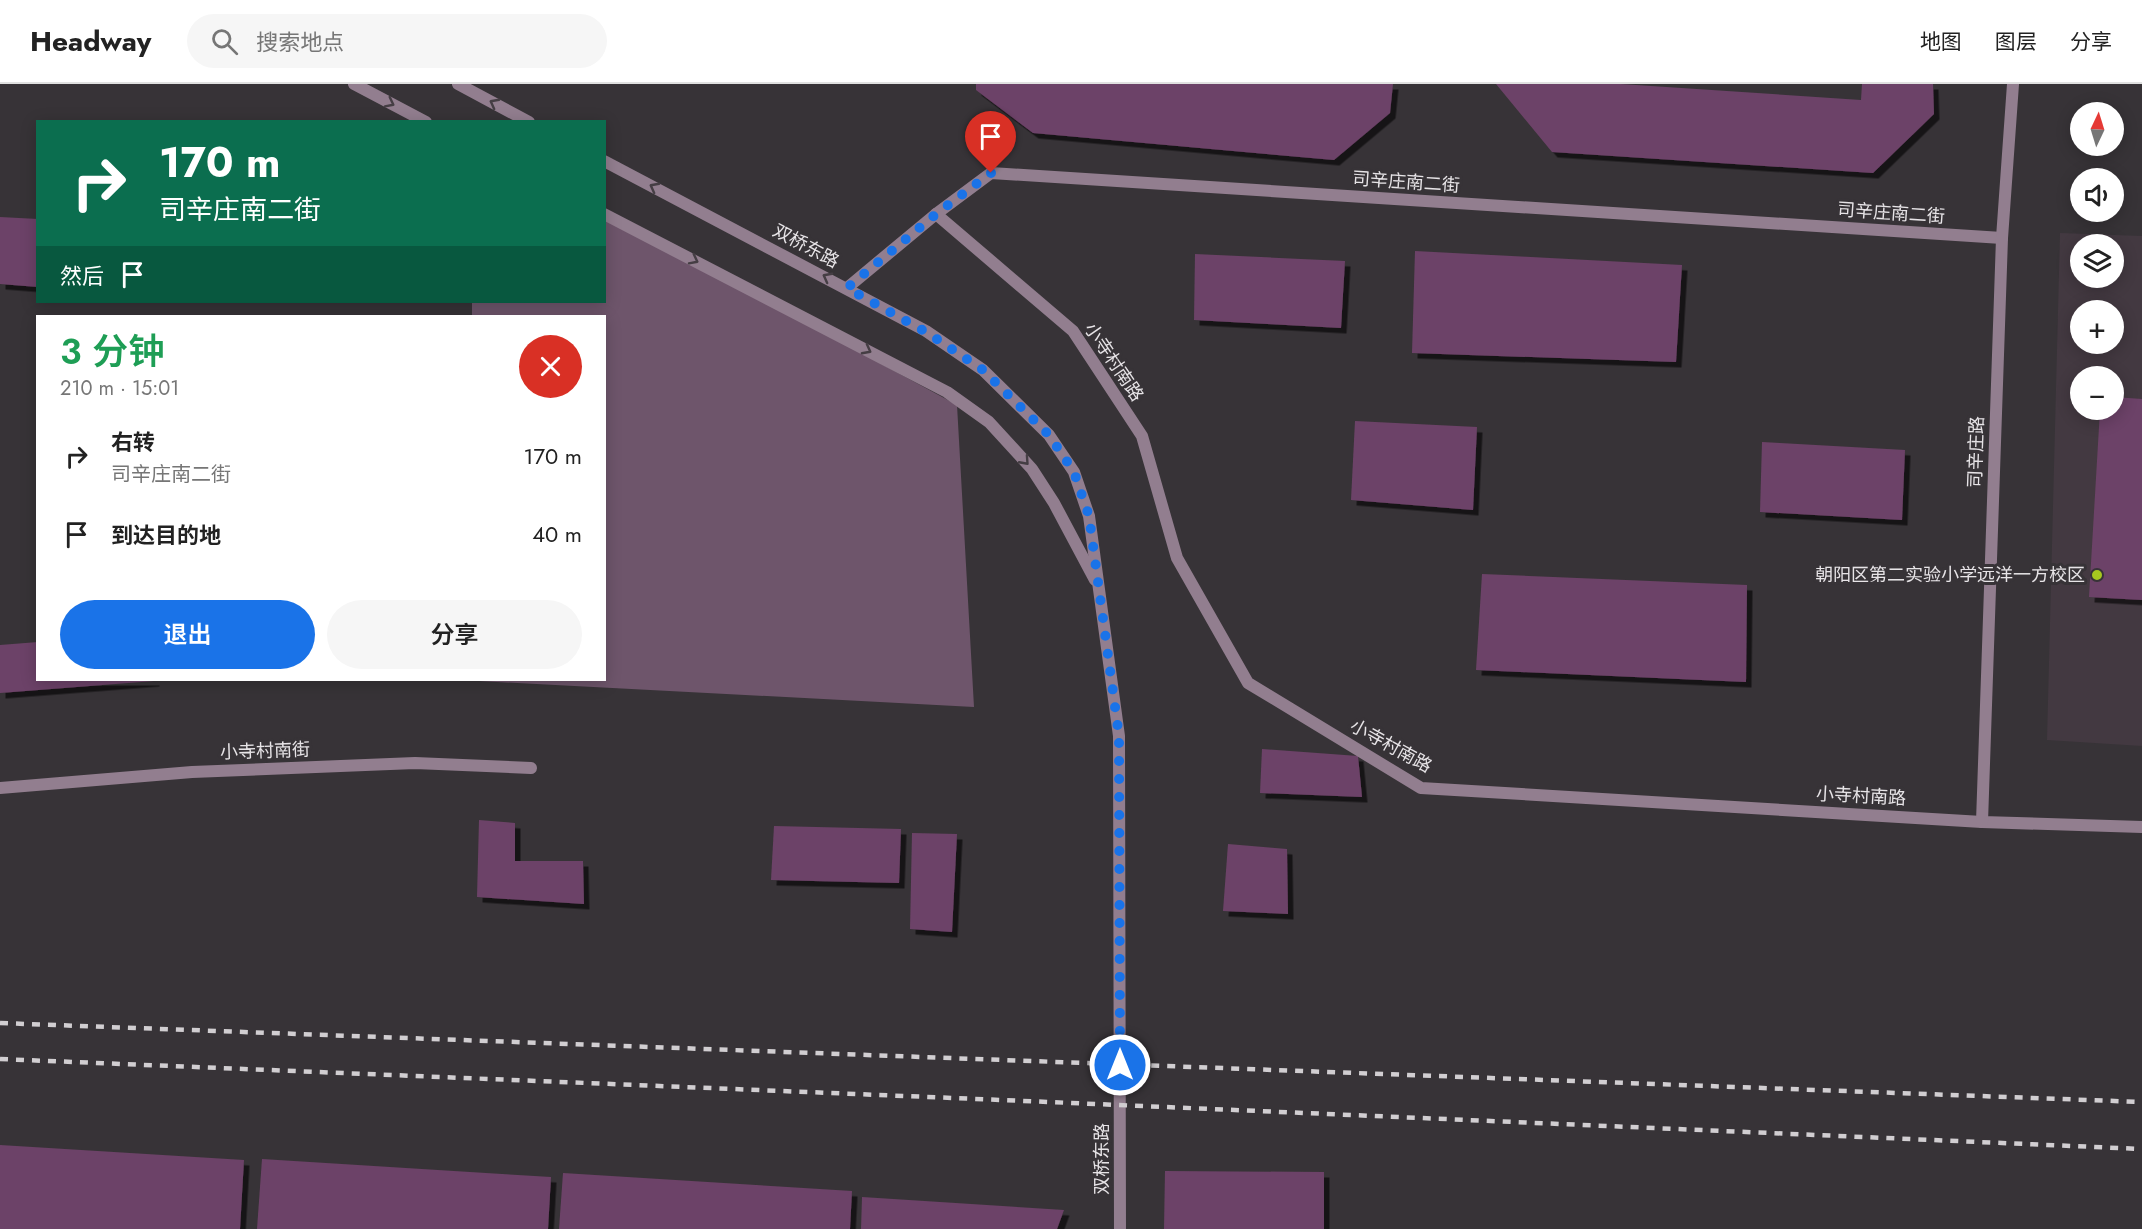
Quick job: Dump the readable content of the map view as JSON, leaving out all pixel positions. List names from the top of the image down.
{
  "streets": {
    "street": [
      "司辛庄南二街",
      "双桥东路",
      "小寺村南路",
      "司辛庄路",
      "小寺村南街"
    ]
  },
  "crossings": [
    ["司辛庄南二街", "双桥东路"],
    ["司辛庄南二街", "小寺村南路"],
    ["司辛庄南二街", "司辛庄路"],
    ["小寺村南路", "司辛庄路"]
  ],
  "places": ["朝阳区第二实验小学远洋一方校区"],
  "north": "top",
  "page": {
    "header": "Headway",
    "search": "搜索地点",
    "nav": ["地图", "图层", "分享"],
    "map_buttons": ["+", "−"],
    "turn": ["170 m", "司辛庄南二街"],
    "then": "然后",
    "heading": ["3 分钟", "210 m · 15:01"],
    "list": [
      {
        "name": "右转",
        "note": "司辛庄南二街",
        "value": "170 m"
      },
      {
        "name": "到达目的地",
        "value": "40 m"
      }
    ],
    "buttons": ["退出", "分享"]
  }
}
